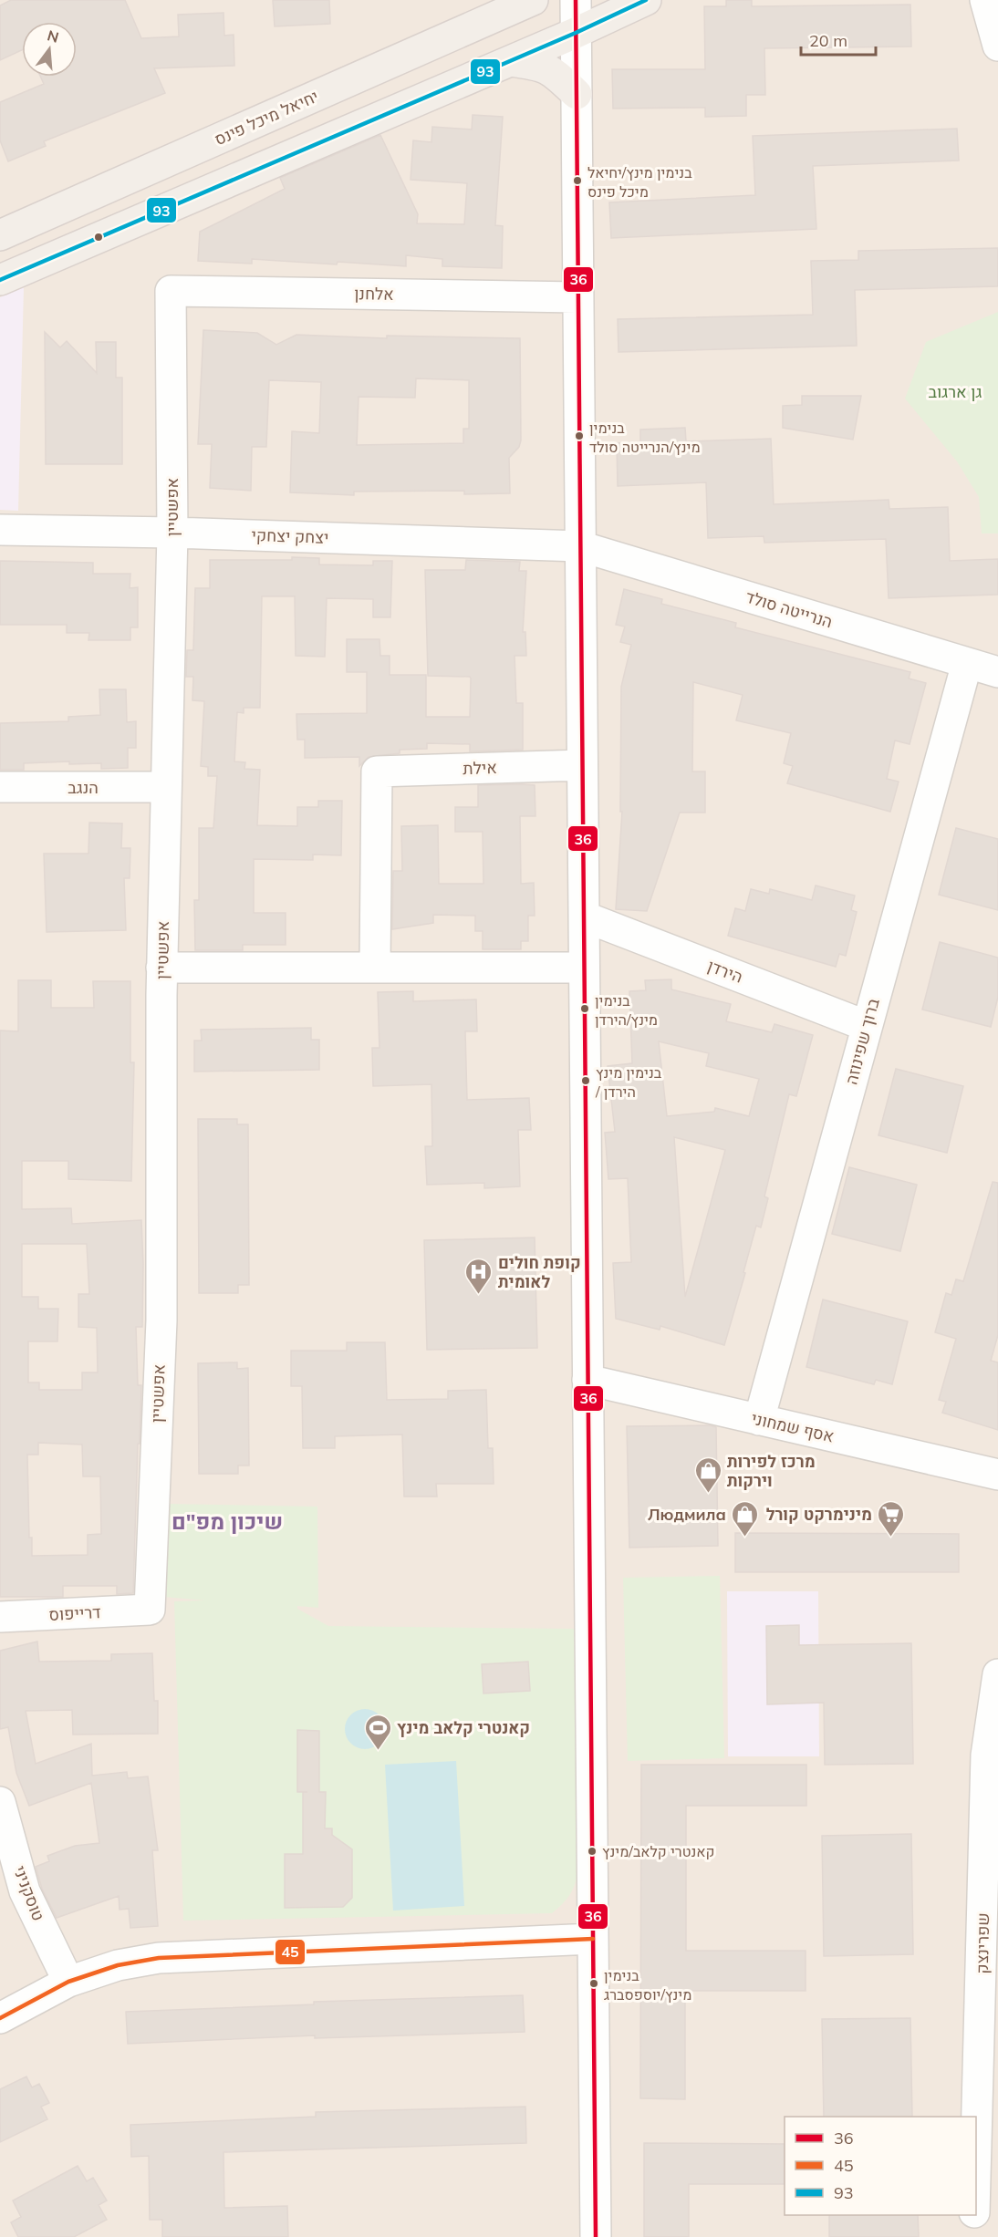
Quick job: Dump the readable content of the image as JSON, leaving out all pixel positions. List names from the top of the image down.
{
  "streets": {
    "main road": ["יחיאל מיכל פינס"],
    "street": [
      "אלחנן",
      "אפשטיין",
      "יצחק יצחקי",
      "הנרייטה סולד",
      "אילת",
      "הנגב",
      "הירדן",
      "ברוך שפינוזה",
      "אסף שמחוני",
      "דרייפוס",
      "טוסקניני",
      "שפרינצק"
    ]
  },
  "crossings": [
    ["אלחנן", "אפשטיין"],
    ["אפשטיין", "יצחק יצחקי"],
    ["אפשטיין", "הנגב"],
    ["אפשטיין", "דרייפוס"],
    ["יצחק יצחקי", "הנרייטה סולד"],
    ["הנרייטה סולד", "ברוך שפינוזה"],
    ["הירדן", "ברוך שפינוזה"],
    ["ברוך שפינוזה", "אסף שמחוני"]
  ],
  "districts": ["שיכון מפ\"ם"],
  "parks": ["גן ארגוב"],
  "places": {
    "other": [
      "בנימין מינץ/יחיאל מיכל פינס",
      "בנימין מינץ/הנרייטה סולד",
      "בנימין מינץ/הירדן",
      "בנימין מינץ / הירדן",
      "קאנטרי קלאב/מינץ",
      "בנימין מינץ/יוספסברג"
    ],
    "hospital": ["קופת חולים לאומית"],
    "shop": ["מרכז לפירות וירקות", "Людмила"],
    "supermarket": ["מינימרקט קורל"],
    "sports": ["קאנטרי קלאב מינץ"]
  },
  "lines": ["transit line 36", "transit line 93", "transit line 45"],
  "legend": ["36", "45", "93"],
  "scale_bar": "20 m",
  "north": "top"
}
